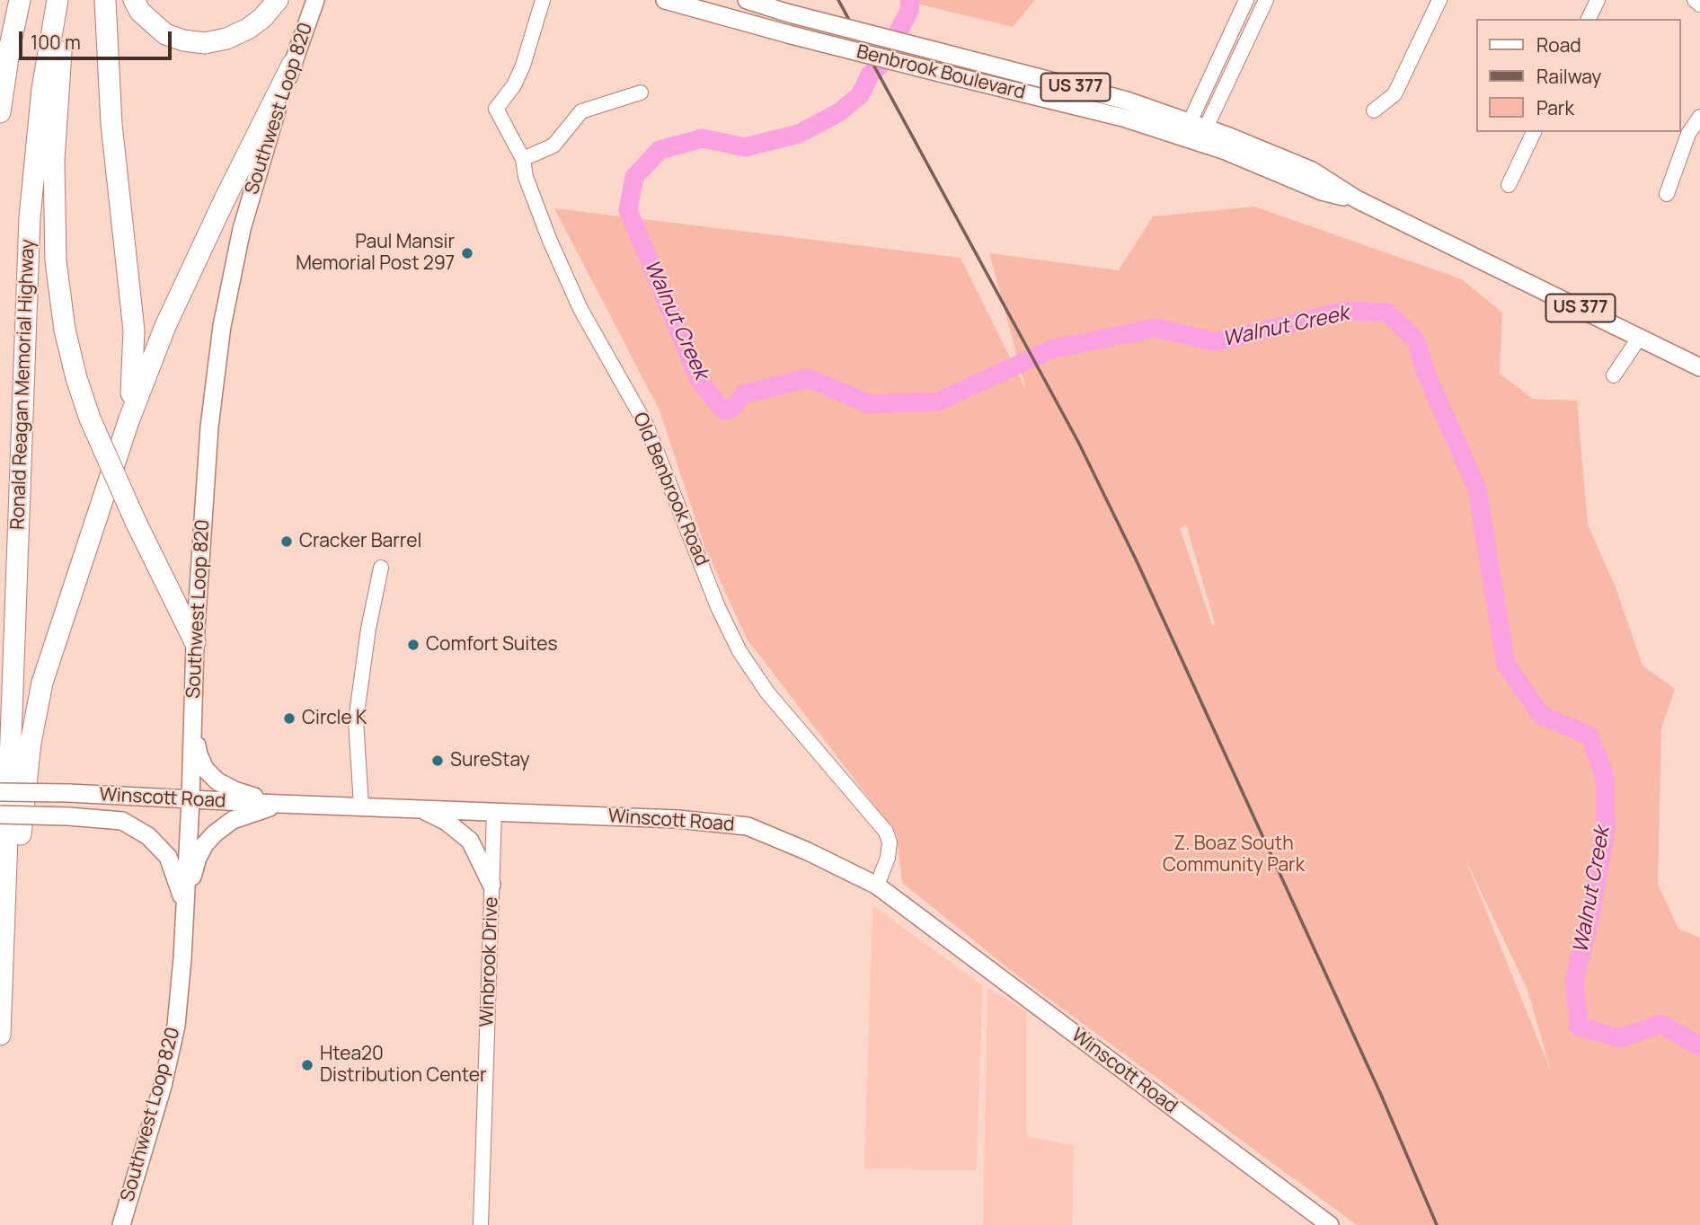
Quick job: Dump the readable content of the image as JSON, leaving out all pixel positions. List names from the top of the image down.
{
  "streets": {
    "highway": ["Ronald Reagan Memorial Highway"],
    "main road": [
      "Benbrook Boulevard",
      "US 377",
      "Southwest Loop 820",
      "Winscott Road"
    ],
    "street": ["Old Benbrook Road", "Winbrook Drive"]
  },
  "crossings": [
    ["Benbrook Boulevard", "US 377"],
    ["Southwest Loop 820", "Winscott Road"],
    ["Old Benbrook Road", "Winscott Road"],
    ["Winscott Road", "Winbrook Drive"]
  ],
  "water": ["Walnut Creek"],
  "parks": ["Z. Boaz South Community Park"],
  "places": [
    "Paul Mansir Memorial Post 297",
    "Cracker Barrel",
    "Comfort Suites",
    "Circle K",
    "SureStay",
    "Htea20 Distribution Center"
  ],
  "legend": ["Road", "Railway", "Park"],
  "scale_bar": "100 m"
}
